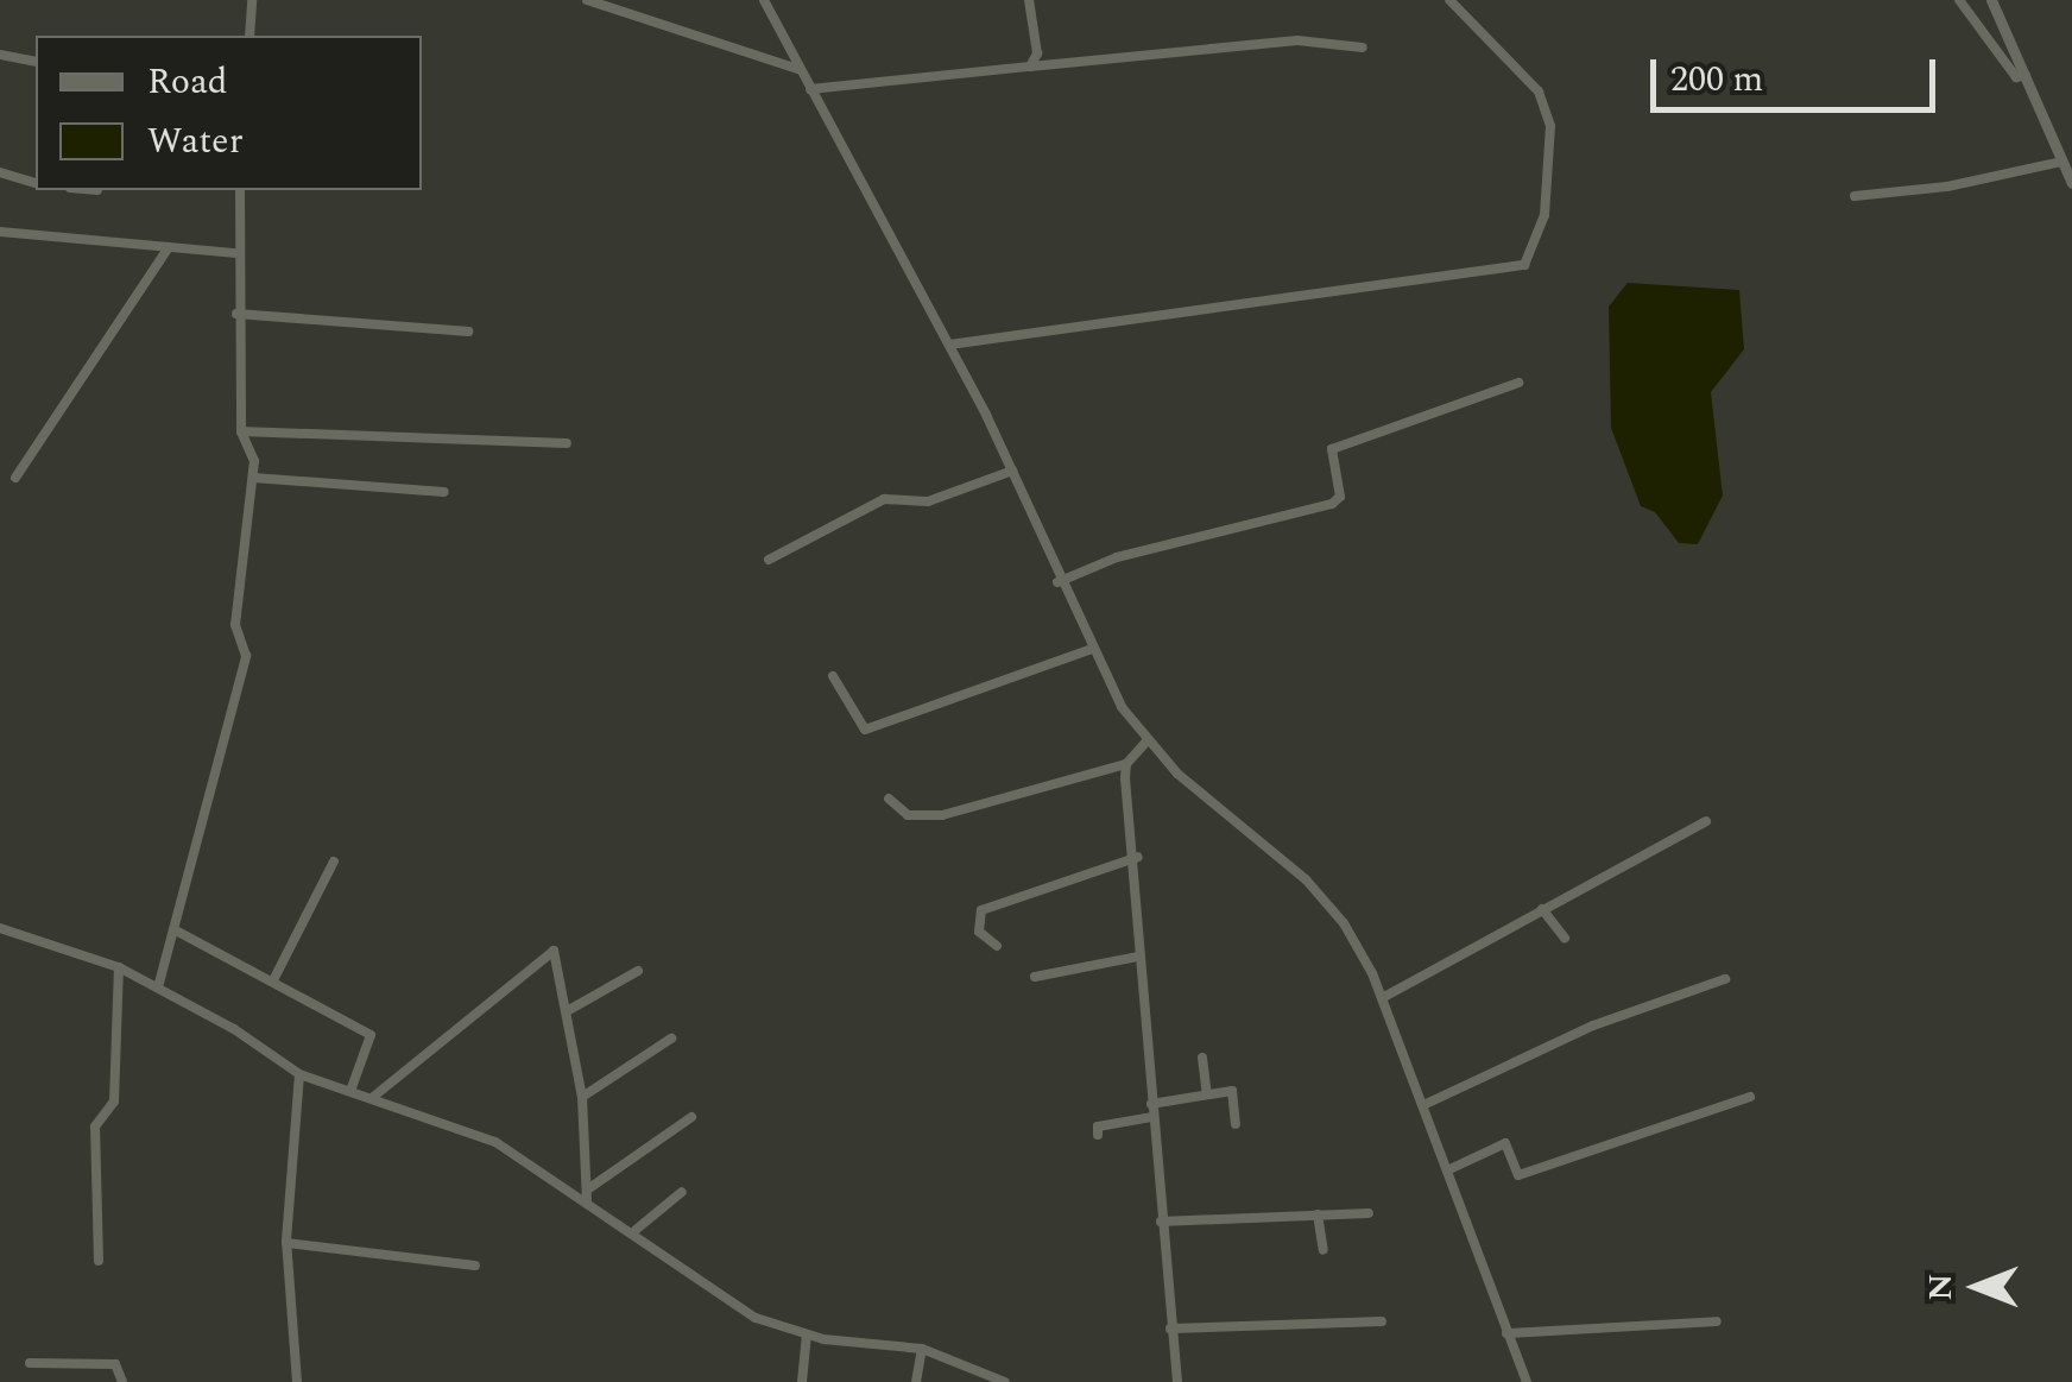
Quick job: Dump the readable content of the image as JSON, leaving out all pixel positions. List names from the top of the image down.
{
  "legend": ["Road", "Water"],
  "scale_bar": "200 m",
  "north": "left"
}
